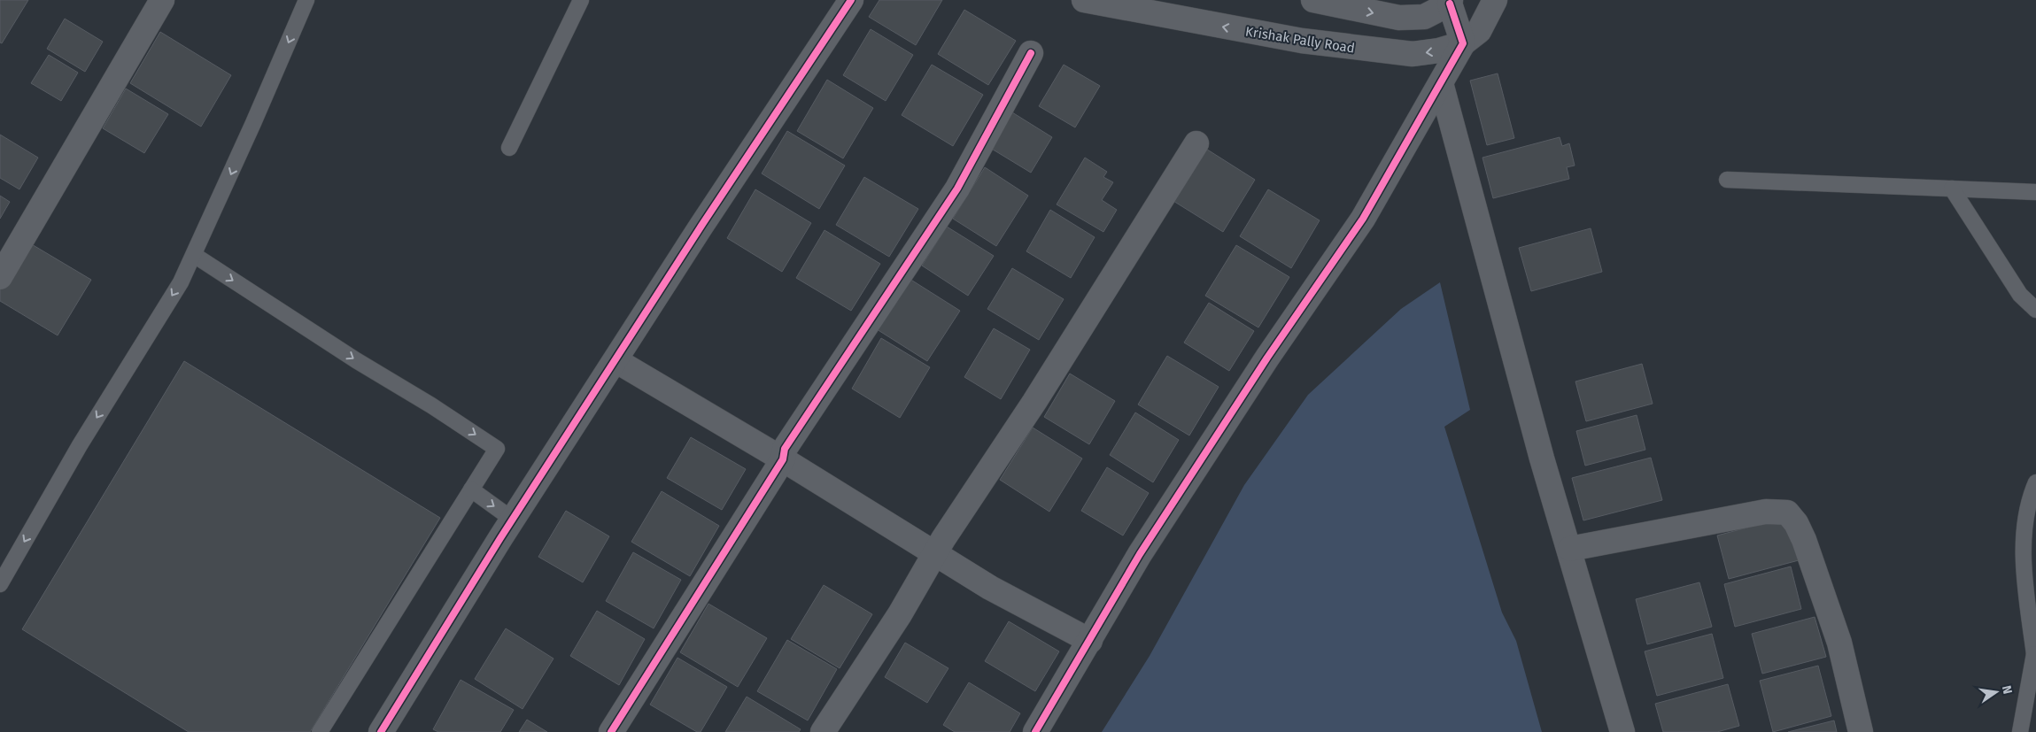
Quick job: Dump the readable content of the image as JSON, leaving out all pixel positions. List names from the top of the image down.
{
  "streets": {
    "street": ["Krishak Pally Road"]
  },
  "north": "right"
}
